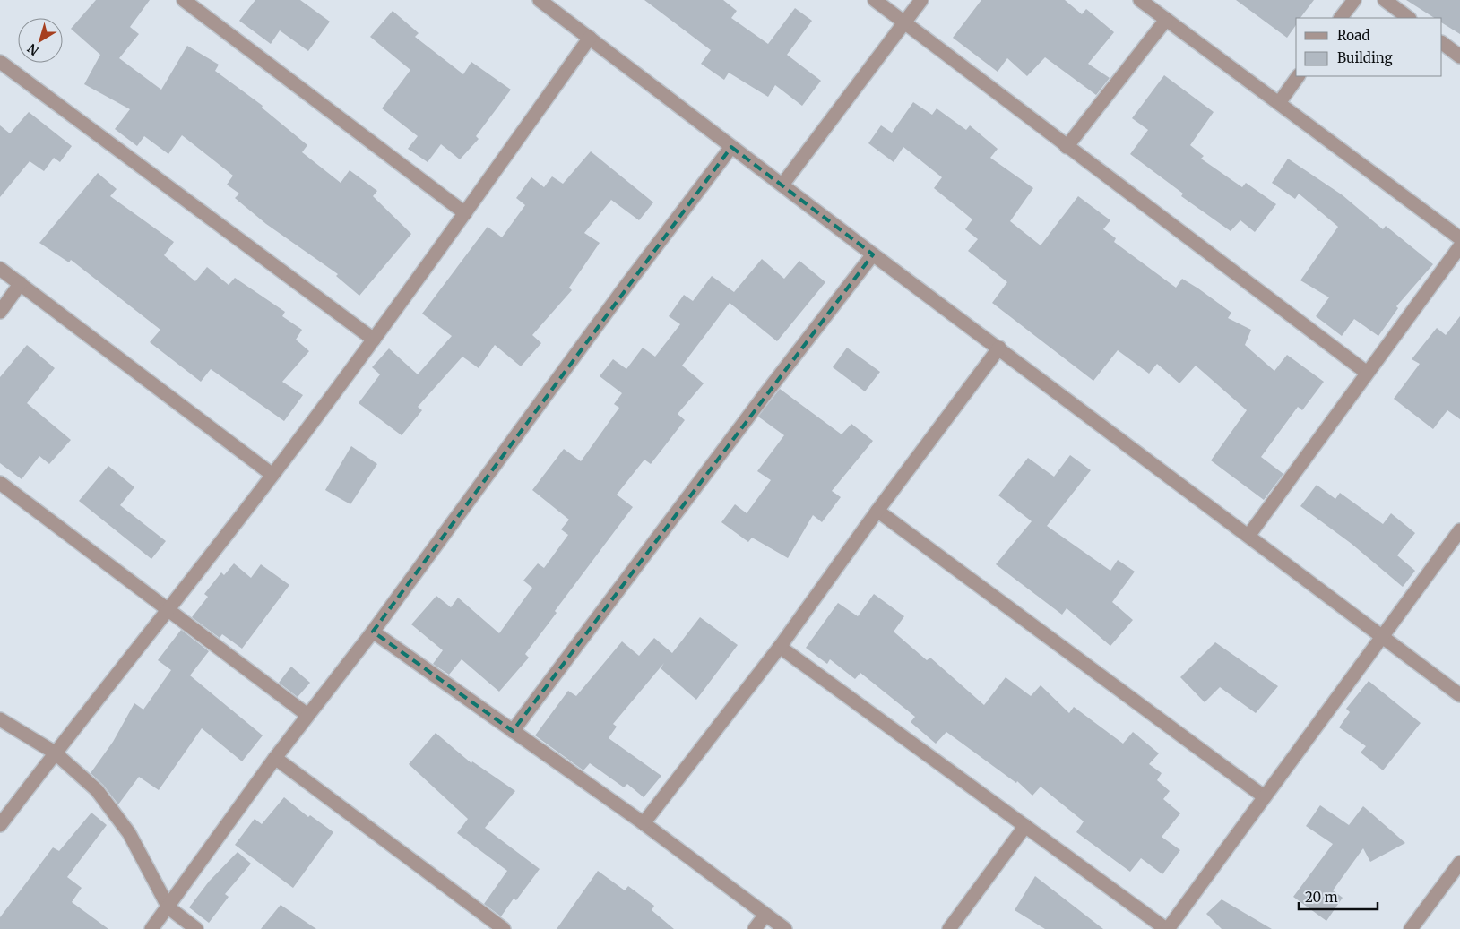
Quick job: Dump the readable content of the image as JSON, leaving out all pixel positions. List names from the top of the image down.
{
  "legend": ["Road", "Building"],
  "scale_bar": "20 m",
  "north": "bottom left"
}
